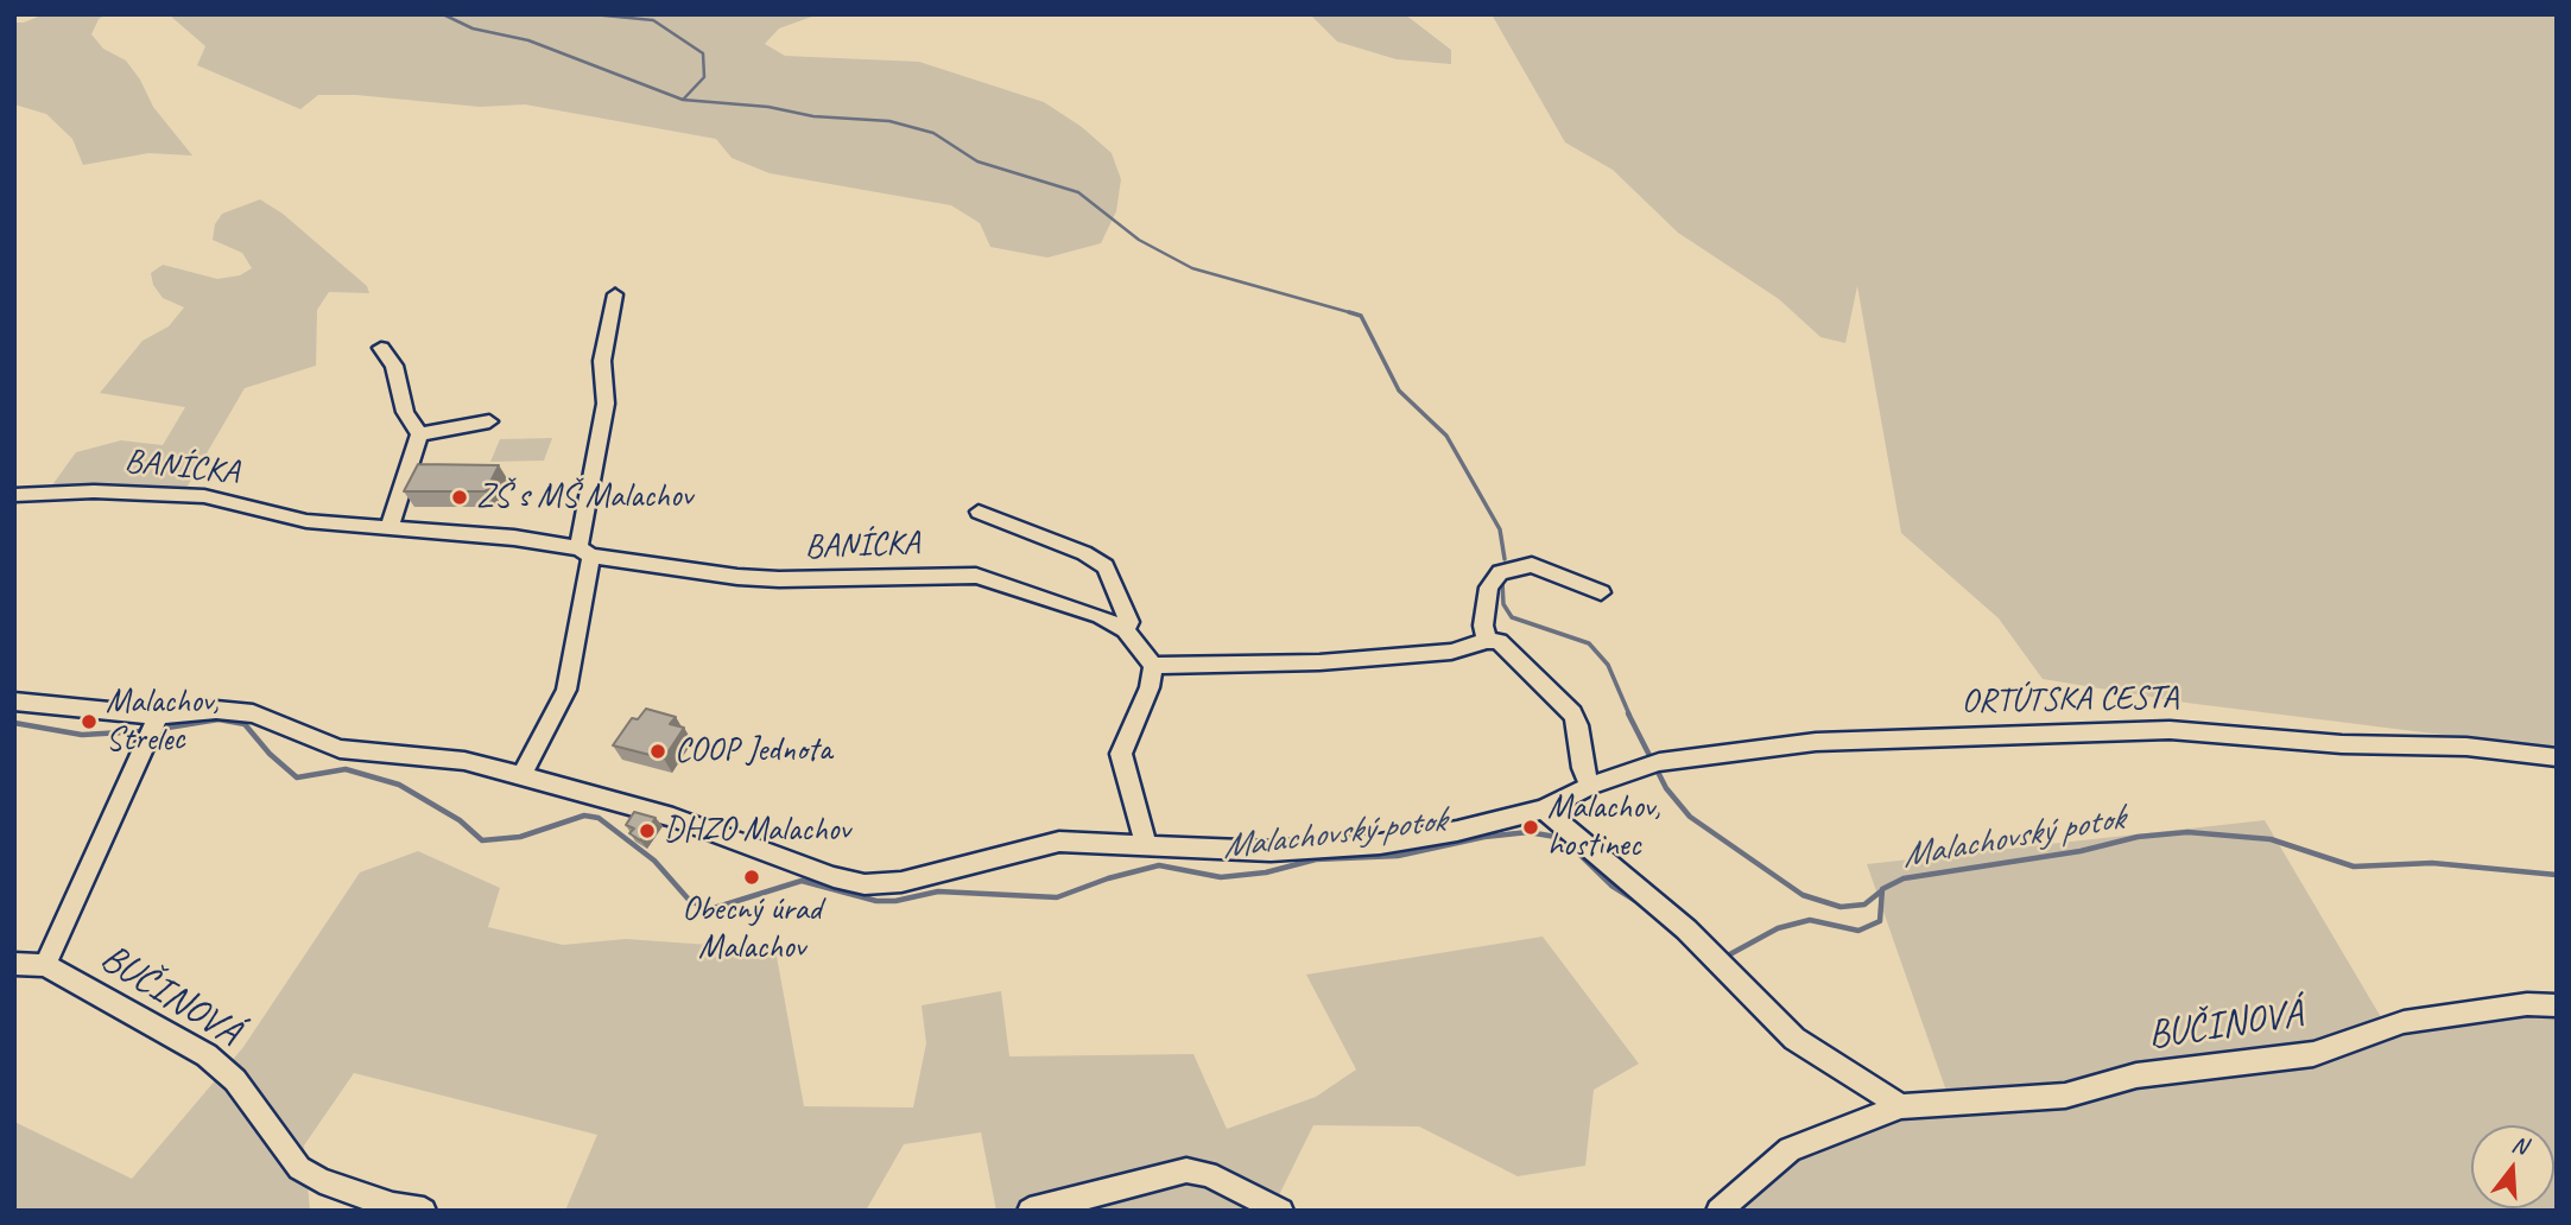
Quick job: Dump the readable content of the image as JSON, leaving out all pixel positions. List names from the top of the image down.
{
  "streets": {
    "street": ["BANÍCKA", "ORTÚTSKA CESTA", "BUČINOVÁ"]
  },
  "crossings": [
    ["ORTÚTSKA CESTA", "BUČINOVÁ"]
  ],
  "water": ["Malachovský potok"],
  "places": [
    "ZŠ s MŠ Malachov",
    "Malachov, Strelec",
    "COOP Jednota",
    "Malachov, hostinec",
    "DHZO Malachov",
    "Obecný úrad Malachov"
  ],
  "north": "top"
}
